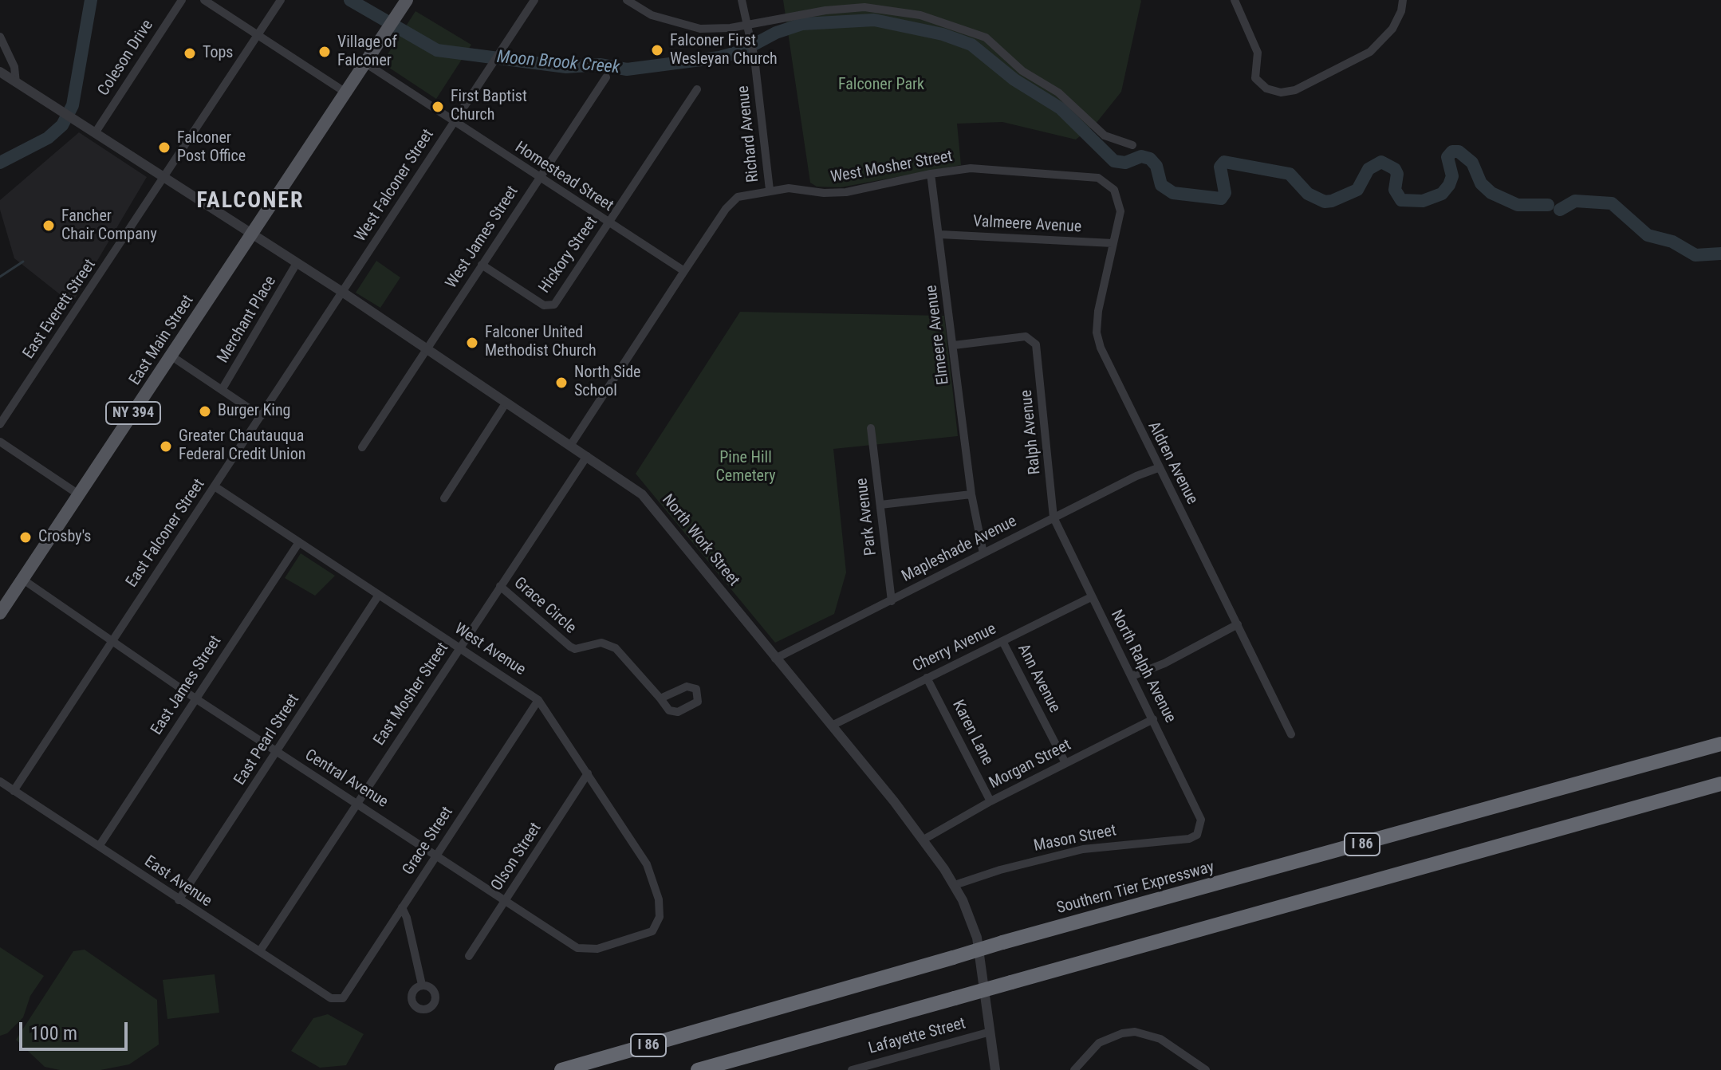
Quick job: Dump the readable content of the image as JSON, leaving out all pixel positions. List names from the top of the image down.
{
  "streets": {
    "highway": ["I 86", "Southern Tier Expressway"],
    "main road": ["East Main Street", "NY 394"],
    "street": [
      "Coleson Drive",
      "Richard Avenue",
      "West Mosher Street",
      "Homestead Street",
      "West Falconer Street",
      "Valmeere Avenue",
      "West James Street",
      "Hickory Street",
      "East Everett Street",
      "Merchant Place",
      "Elmeere Avenue",
      "Ralph Avenue",
      "Aldren Avenue",
      "Park Avenue",
      "East Falconer Street",
      "North Work Street",
      "Mapleshade Avenue",
      "Grace Circle",
      "Cherry Avenue",
      "West Avenue",
      "North Ralph Avenue",
      "Ann Avenue",
      "East James Street",
      "East Mosher Street",
      "Karen Lane",
      "East Pearl Street",
      "Morgan Street",
      "Central Avenue",
      "Mason Street",
      "Grace Street",
      "Olson Street",
      "East Avenue",
      "Lafayette Street"
    ]
  },
  "crossings": [
    ["Coleson Drive", "North Work Street"],
    ["Richard Avenue", "West Mosher Street"],
    ["West Mosher Street", "Homestead Street"],
    ["West Mosher Street", "Elmeere Avenue"],
    ["West Mosher Street", "Aldren Avenue"],
    ["West Mosher Street", "North Work Street"],
    ["Homestead Street", "West Falconer Street"],
    ["Homestead Street", "West James Street"],
    ["Homestead Street", "Hickory Street"],
    ["Homestead Street", "NY 394"],
    ["West Falconer Street", "East Falconer Street"],
    ["West Falconer Street", "North Work Street"],
    ["Valmeere Avenue", "Elmeere Avenue"],
    ["Valmeere Avenue", "Aldren Avenue"],
    ["West James Street", "Hickory Street"],
    ["West James Street", "North Work Street"],
    ["East Everett Street", "North Work Street"],
    ["Merchant Place", "North Work Street"],
    ["Elmeere Avenue", "Ralph Avenue"],
    ["Elmeere Avenue", "Mapleshade Avenue"],
    ["East Main Street", "NY 394"],
    ["East Main Street", "North Work Street"],
    ["East Main Street", "Central Avenue"],
    ["NY 394", "North Work Street"],
    ["Ralph Avenue", "Mapleshade Avenue"],
    ["Ralph Avenue", "North Ralph Avenue"],
    ["Aldren Avenue", "Mapleshade Avenue"],
    ["Park Avenue", "Mapleshade Avenue"],
    ["East Falconer Street", "North Work Street"],
    ["East Falconer Street", "West Avenue"],
    ["East Falconer Street", "Central Avenue"],
    ["East Falconer Street", "East Avenue"],
    ["North Work Street", "Mapleshade Avenue"],
    ["North Work Street", "Cherry Avenue"],
    ["North Work Street", "East Mosher Street"],
    ["North Work Street", "Morgan Street"],
    ["North Work Street", "Mason Street"],
    ["North Work Street", "Lafayette Street"],
    ["Mapleshade Avenue", "North Ralph Avenue"],
    ["Grace Circle", "East Mosher Street"],
    ["Cherry Avenue", "North Ralph Avenue"],
    ["Cherry Avenue", "Ann Avenue"],
    ["Cherry Avenue", "Karen Lane"],
    ["West Avenue", "East James Street"],
    ["West Avenue", "East Mosher Street"],
    ["West Avenue", "East Pearl Street"],
    ["West Avenue", "Central Avenue"],
    ["West Avenue", "Grace Street"],
    ["West Avenue", "Olson Street"],
    ["North Ralph Avenue", "Morgan Street"],
    ["North Ralph Avenue", "Mason Street"],
    ["Ann Avenue", "Morgan Street"],
    ["East James Street", "Central Avenue"],
    ["East James Street", "East Avenue"],
    ["East Mosher Street", "Central Avenue"],
    ["East Mosher Street", "East Avenue"],
    ["Karen Lane", "Morgan Street"],
    ["East Pearl Street", "Central Avenue"],
    ["East Pearl Street", "East Avenue"],
    ["Central Avenue", "Grace Street"],
    ["Central Avenue", "Olson Street"],
    ["Grace Street", "East Avenue"]
  ],
  "districts": ["FALCONER"],
  "water": ["Moon Brook Creek"],
  "parks": ["Falconer Park", "Pine Hill Cemetery"],
  "places": [
    "Falconer First Wesleyan Church",
    "Village of Falconer",
    "Tops",
    "First Baptist Church",
    "Falconer Post Office",
    "Fancher Chair Company",
    "Falconer United Methodist Church",
    "North Side School",
    "Burger King",
    "Greater Chautauqua Federal Credit Union",
    "Crosby's"
  ],
  "scale_bar": "100 m"
}
